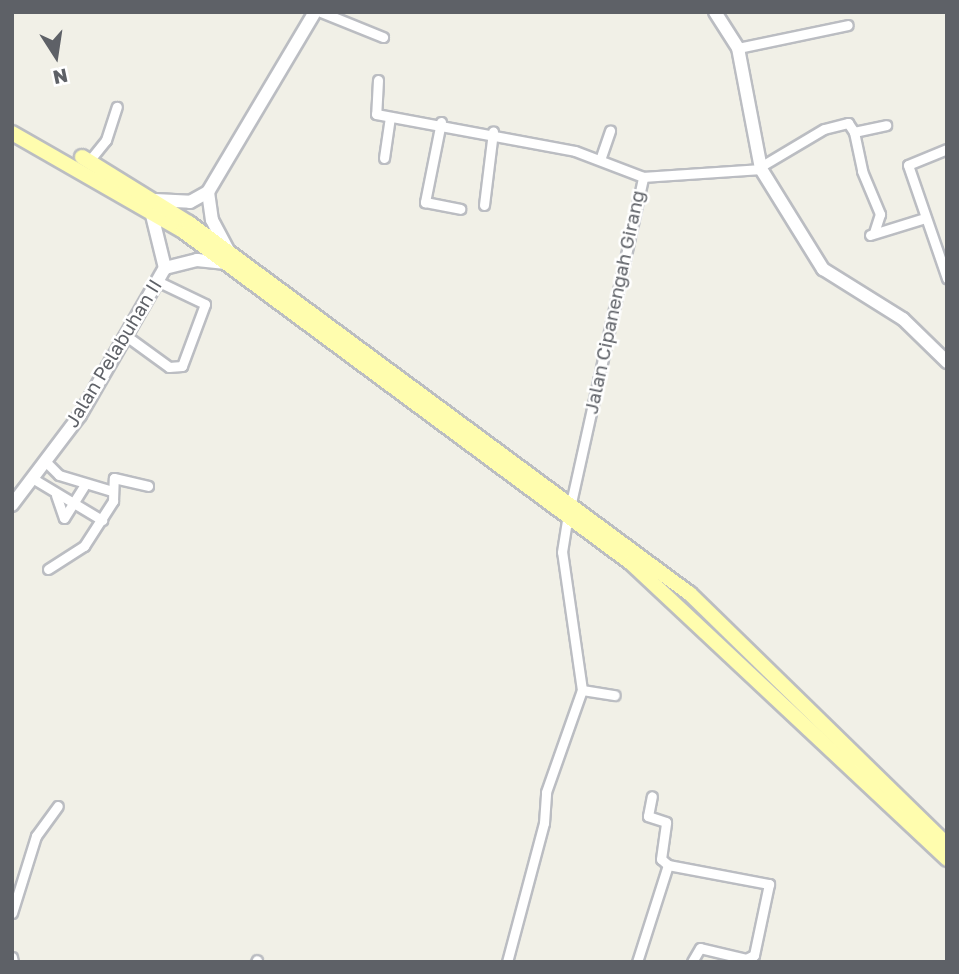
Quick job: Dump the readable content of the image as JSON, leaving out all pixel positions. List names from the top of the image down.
{
  "streets": {
    "main road": ["Jalan Pelabuhan II"],
    "street": ["Jalan Cipanengah Girang"]
  },
  "north": "bottom"
}
